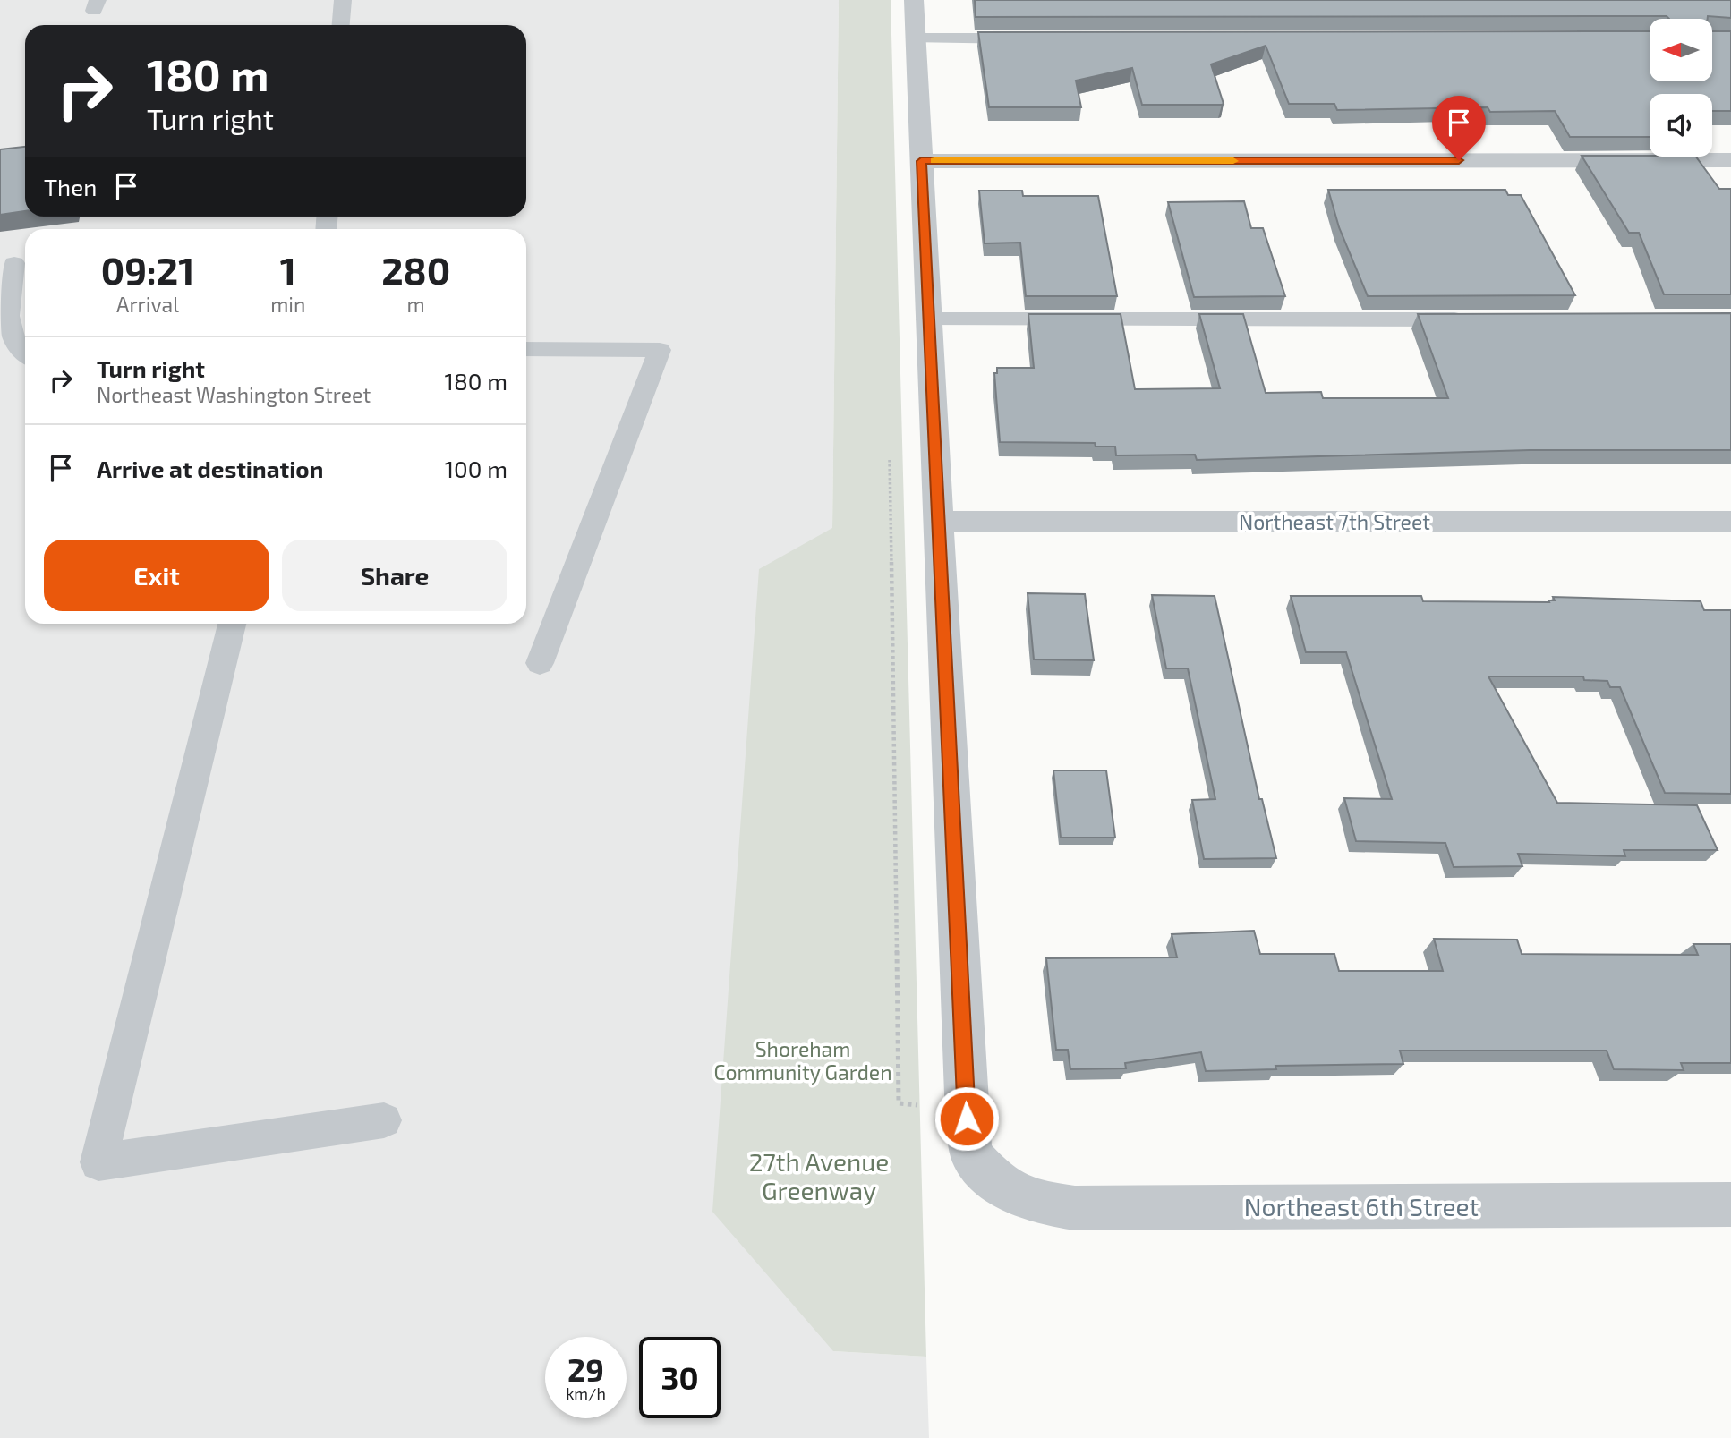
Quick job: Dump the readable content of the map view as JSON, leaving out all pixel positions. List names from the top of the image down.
{
  "streets": {
    "street": ["Northeast 7th Street", "Northeast 6th Street"]
  },
  "crossings": [
    ["Northeast 7th Street", "Northeast 6th Street"]
  ],
  "parks": ["Shoreham Community Garden", "27th Avenue Greenway"],
  "north": "left",
  "page": {
    "turn": ["180 m", "Turn right"],
    "then": "Then",
    "eta": [
      "09:21",
      "Arrival",
      "1",
      "min",
      "280",
      "m"
    ],
    "list": [
      {
        "name": "Turn right",
        "note": "Northeast Washington Street",
        "value": "180 m"
      },
      {
        "name": "Arrive at destination",
        "value": "100 m"
      }
    ],
    "buttons": ["Exit", "Share"],
    "speed": "29 km/h",
    "limit": "30"
  }
}
